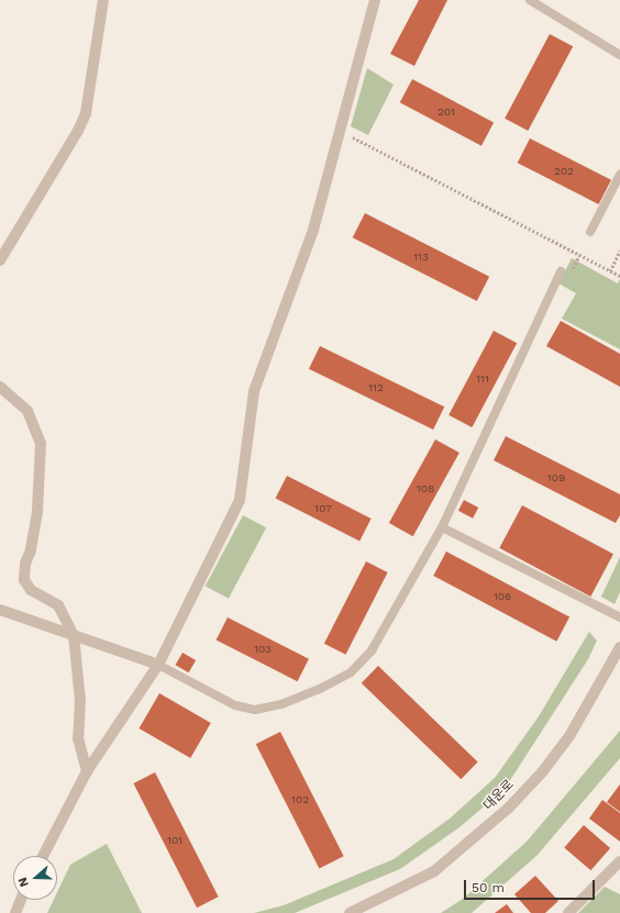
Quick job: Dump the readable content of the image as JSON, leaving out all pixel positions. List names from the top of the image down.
{
  "streets": {
    "street": ["대운로"]
  },
  "house_numbers": [
    "201",
    "202",
    "113",
    "111",
    "112",
    "109",
    "108",
    "107",
    "106",
    "103",
    "102",
    "101"
  ],
  "scale_bar": "50 m",
  "north": "left"
}
